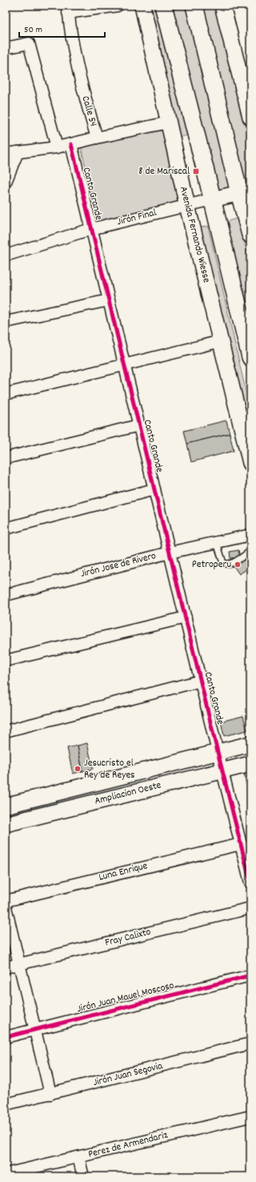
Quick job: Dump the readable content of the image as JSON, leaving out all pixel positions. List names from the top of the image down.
{
  "streets": {
    "main road": ["Jirón Final", "Avenida Fernando Wiesse", "Ampliacion Oeste"],
    "street": [
      "Calle 54",
      "Canto Grande",
      "Jirón Jose de Rivero",
      "Luna Enrique",
      "Fray Calixto",
      "Jirón Juan Mauel Moscoso",
      "Jirón Juan Segovia",
      "Perez de Armendariz"
    ]
  },
  "crossings": [
    ["Calle 54", "Avenida Fernando Wiesse"],
    ["Canto Grande", "Jirón Final"],
    ["Canto Grande", "Jirón Jose de Rivero"],
    ["Canto Grande", "Ampliacion Oeste"],
    ["Canto Grande", "Luna Enrique"],
    ["Jirón Final", "Avenida Fernando Wiesse"]
  ],
  "places": {
    "transit": ["8 de Mariscal"],
    "other": ["Petroperu", "Jesucristo el Rey de Reyes"]
  },
  "scale_bar": "50 m"
}
